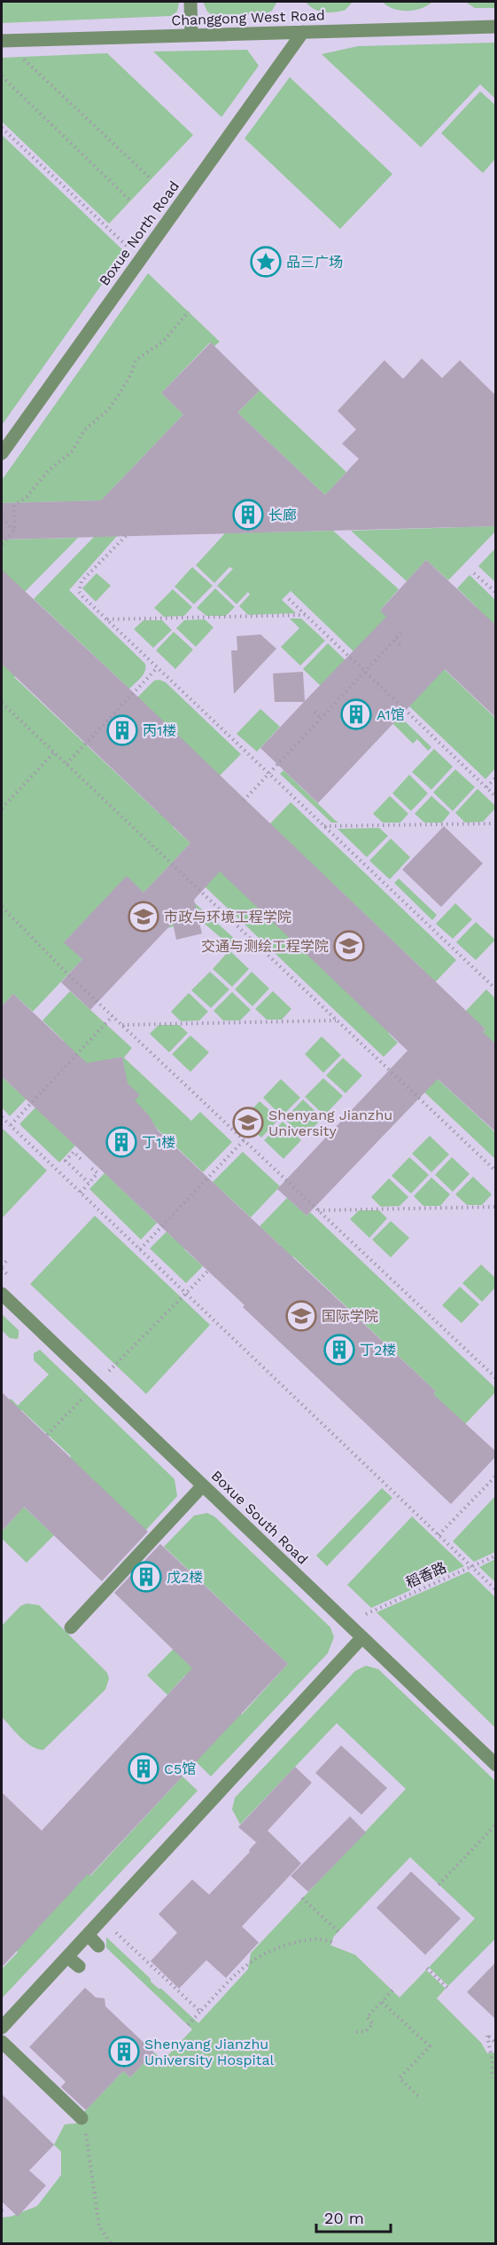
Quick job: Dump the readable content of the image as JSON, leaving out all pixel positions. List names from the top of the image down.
{
  "streets": {
    "lane": ["Changgong West Road", "Boxue North Road", "Boxue South Road"],
    "path": ["稻香路"]
  },
  "crossings": [
    ["Changgong West Road", "Boxue North Road"]
  ],
  "places": {
    "place": ["品三广场"],
    "building": [
      "长廊",
      "A1馆",
      "丙1楼",
      "丁1楼",
      "丁2楼",
      "戊2楼",
      "C5馆",
      "Shenyang Jianzhu University Hospital"
    ],
    "school or university": [
      "市政与环境工程学院",
      "交通与测绘工程学院",
      "Shenyang Jianzhu University",
      "国际学院"
    ]
  },
  "scale_bar": "20 m"
}
